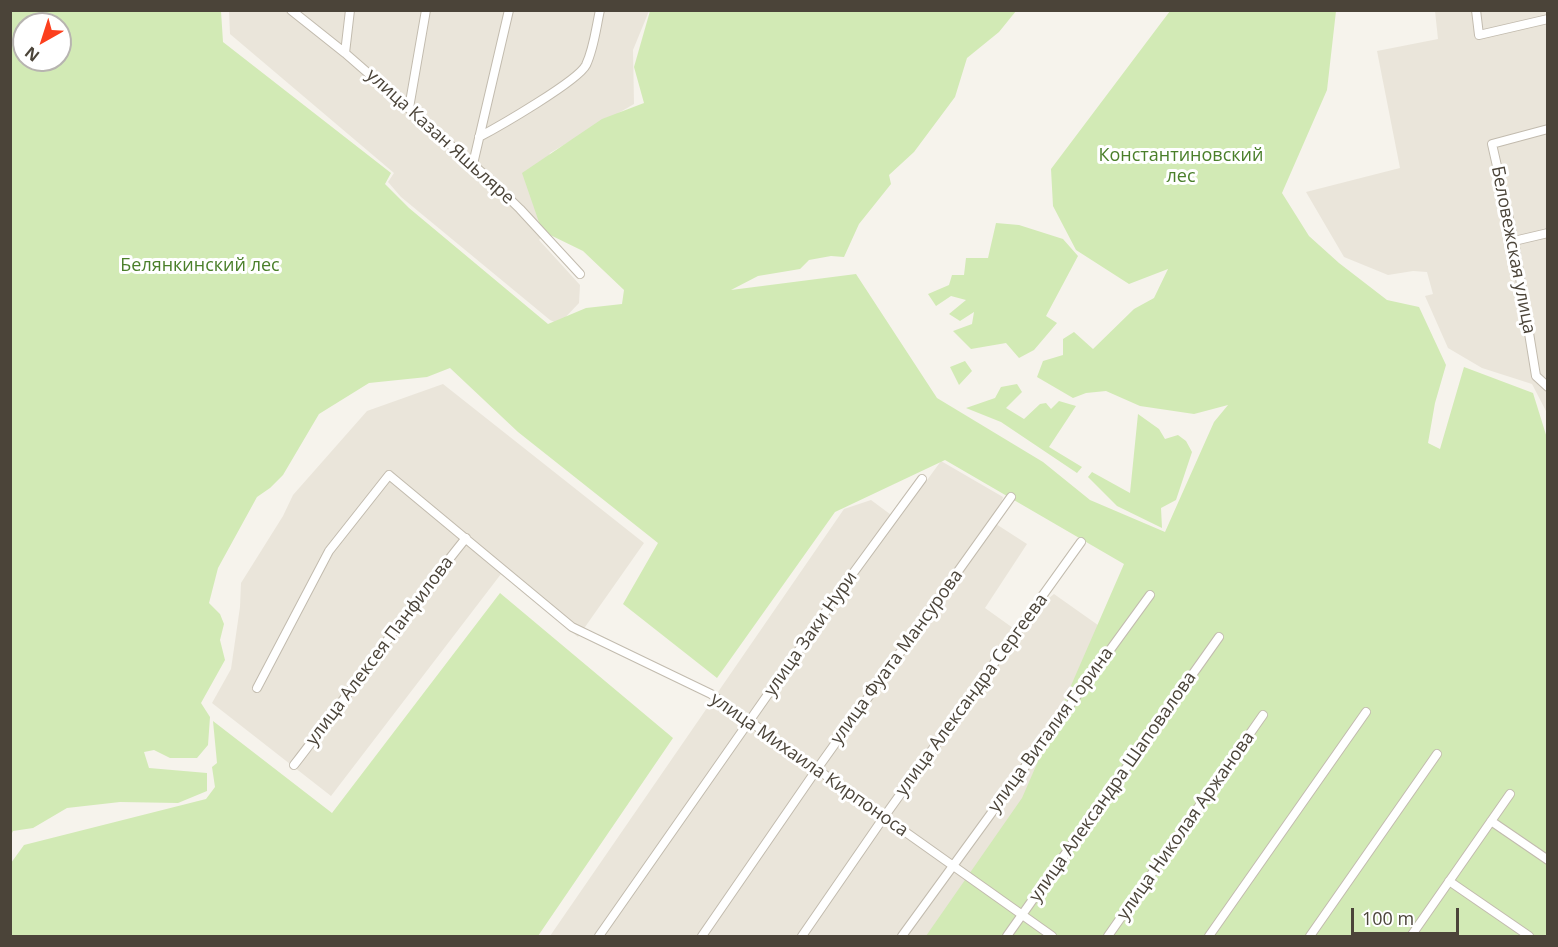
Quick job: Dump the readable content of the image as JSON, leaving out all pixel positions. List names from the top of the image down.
{
  "streets": {
    "street": [
      "улица Казан Яшьляре",
      "Беловежская улица",
      "улица Заки Нури",
      "улица Алексея Панфилова",
      "улица Фуата Мансурова",
      "улица Александра Сергеева",
      "улица Виталия Горина",
      "улица Михаила Кирпоноса",
      "улица Александра Шаповалова",
      "улица Николая Аржанова"
    ]
  },
  "crossings": [
    ["улица Заки Нури", "улица Михаила Кирпоноса"],
    ["улица Алексея Панфилова", "улица Михаила Кирпоноса"],
    ["улица Фуата Мансурова", "улица Михаила Кирпоноса"],
    ["улица Александра Сергеева", "улица Михаила Кирпоноса"],
    ["улица Виталия Горина", "улица Михаила Кирпоноса"],
    ["улица Михаила Кирпоноса", "улица Александра Шаповалова"]
  ],
  "parks": ["Константиновский лес", "Белянкинский лес"],
  "scale_bar": "100 m",
  "north": "bottom left"
}
